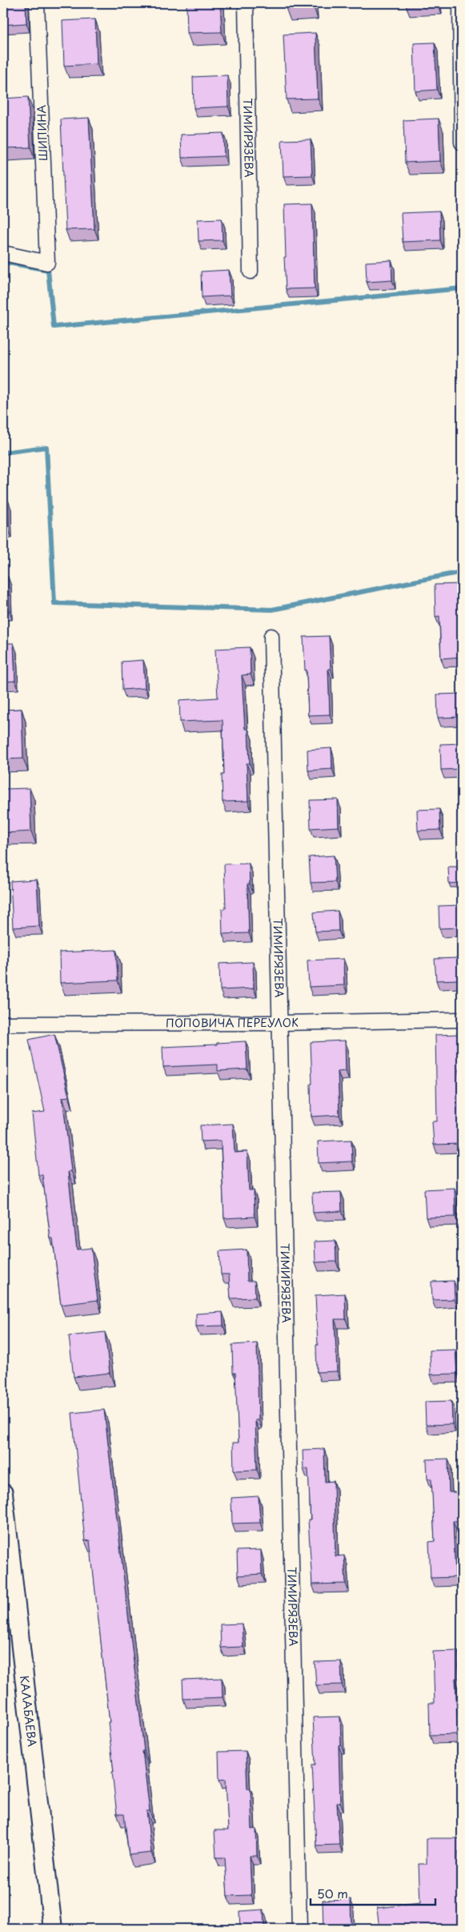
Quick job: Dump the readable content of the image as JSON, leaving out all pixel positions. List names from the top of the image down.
{
  "streets": {
    "street": [
      "ШИПИНА",
      "ТИМИРЯЗЕВА",
      "ПОПОВИЧА ПЕРЕУЛОК",
      "КАЛАБАЕВА"
    ]
  },
  "crossings": [
    ["ТИМИРЯЗЕВА", "ПОПОВИЧА ПЕРЕУЛОК"]
  ],
  "scale_bar": "50 m"
}
